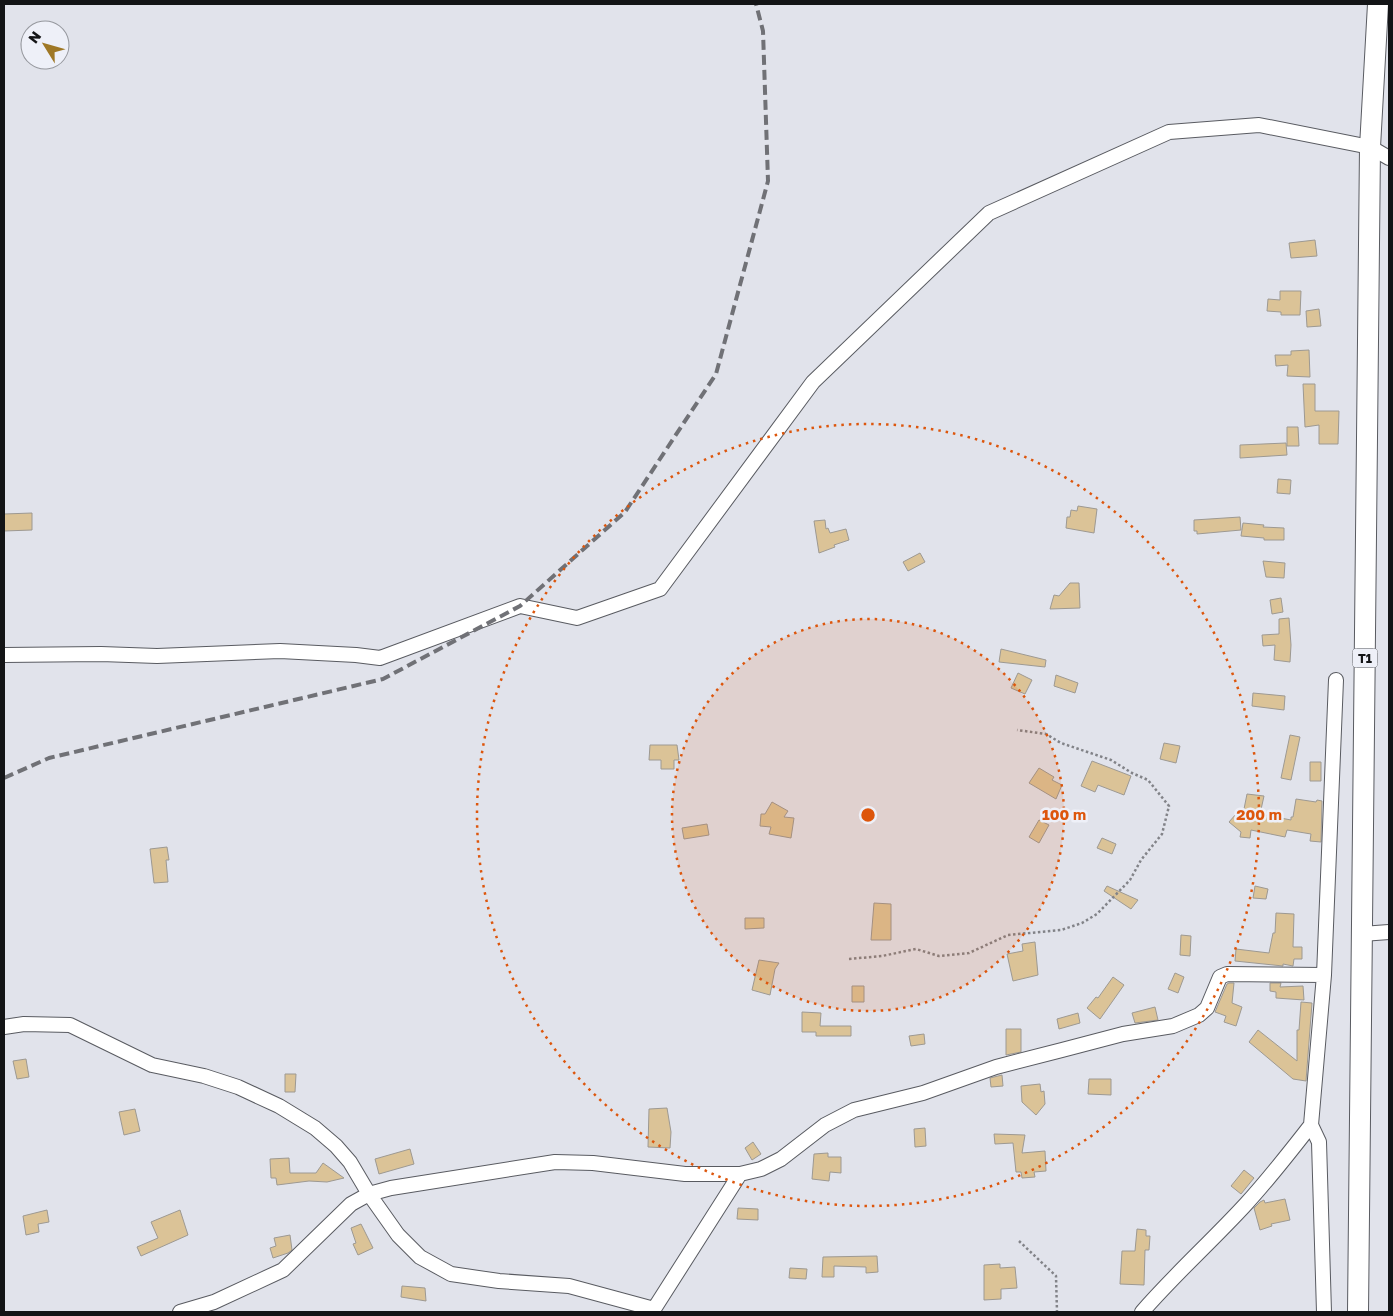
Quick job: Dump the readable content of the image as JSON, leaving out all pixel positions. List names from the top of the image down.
{
  "streets": {
    "highway": ["T1"]
  },
  "north": "top left",
  "rings": ["100 m", "200 m"]
}
